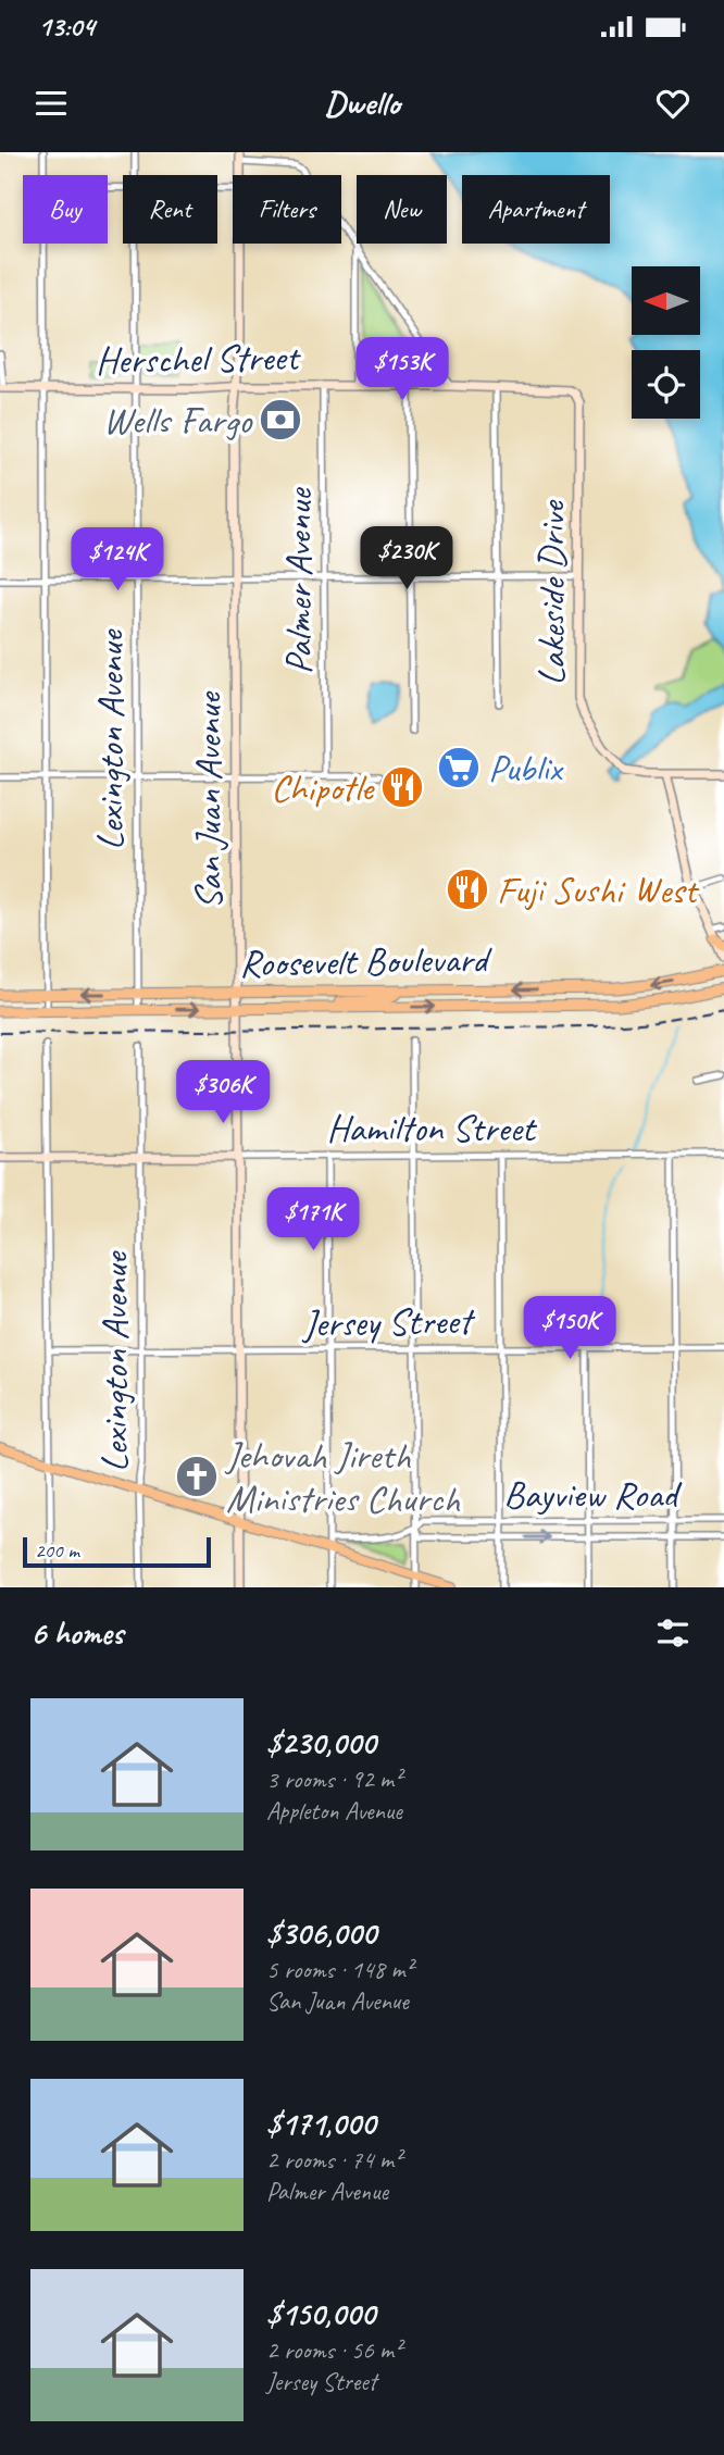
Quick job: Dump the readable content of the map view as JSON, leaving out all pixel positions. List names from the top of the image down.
{
  "streets": {
    "highway": ["Roosevelt Boulevard"],
    "main road": [
      "Herschel Street",
      "Lakeside Drive",
      "San Juan Avenue",
      "Hamilton Street"
    ],
    "street": [
      "Palmer Avenue",
      "Lexington Avenue",
      "Jersey Street",
      "Bayview Road"
    ]
  },
  "crossings": [
    ["Herschel Street", "Palmer Avenue"],
    ["Herschel Street", "Lakeside Drive"],
    ["Herschel Street", "Lexington Avenue"],
    ["Herschel Street", "San Juan Avenue"],
    ["Lexington Avenue", "Roosevelt Boulevard"],
    ["Lexington Avenue", "Hamilton Street"],
    ["Lexington Avenue", "Jersey Street"],
    ["San Juan Avenue", "Roosevelt Boulevard"],
    ["San Juan Avenue", "Hamilton Street"],
    ["San Juan Avenue", "Jersey Street"]
  ],
  "places": {
    "bank": ["Wells Fargo"],
    "supermarket": ["Publix"],
    "restaurant": ["Chipotle", "Fuji Sushi West"],
    "church": ["Jehovah Jireth Ministries Church"]
  },
  "scale_bar": "200 m",
  "north": "left",
  "page": {
    "status": "13:04",
    "header": "Dwello",
    "chip": [
      "Buy",
      "Rent",
      "Filters",
      "New",
      "Apartment"
    ],
    "price": [
      "$153K",
      "$230K",
      "$124K",
      "$306K",
      "$171K",
      "$150K"
    ],
    "scale": "200 m",
    "heading": "6 homes",
    "list": [
      {
        "name": "$230,000",
        "note": "3 rooms · 92 m² · Appleton Avenue"
      },
      {
        "name": "$306,000",
        "note": "5 rooms · 148 m² · San Juan Avenue"
      },
      {
        "name": "$171,000",
        "note": "2 rooms · 74 m² · Palmer Avenue"
      },
      {
        "name": "$150,000",
        "note": "2 rooms · 56 m² · Jersey Street"
      }
    ]
  }
}
